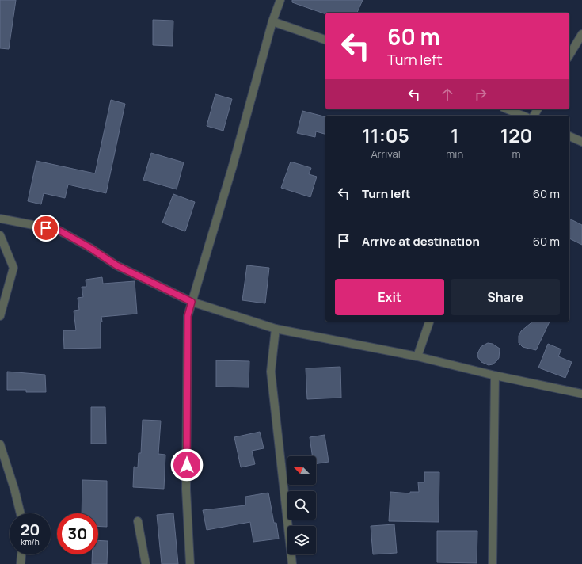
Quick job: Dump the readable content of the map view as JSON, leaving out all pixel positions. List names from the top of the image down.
{
  "north": "top left",
  "page": {
    "turn": ["60 m", "Turn left"],
    "eta": [
      "11:05",
      "Arrival",
      "1",
      "min",
      "120",
      "m"
    ],
    "list": [
      {
        "name": "Turn left",
        "value": "60 m"
      },
      {
        "name": "Arrive at destination",
        "value": "60 m"
      }
    ],
    "buttons": ["Exit", "Share"],
    "speed": "20 km/h",
    "limit": "30"
  }
}
